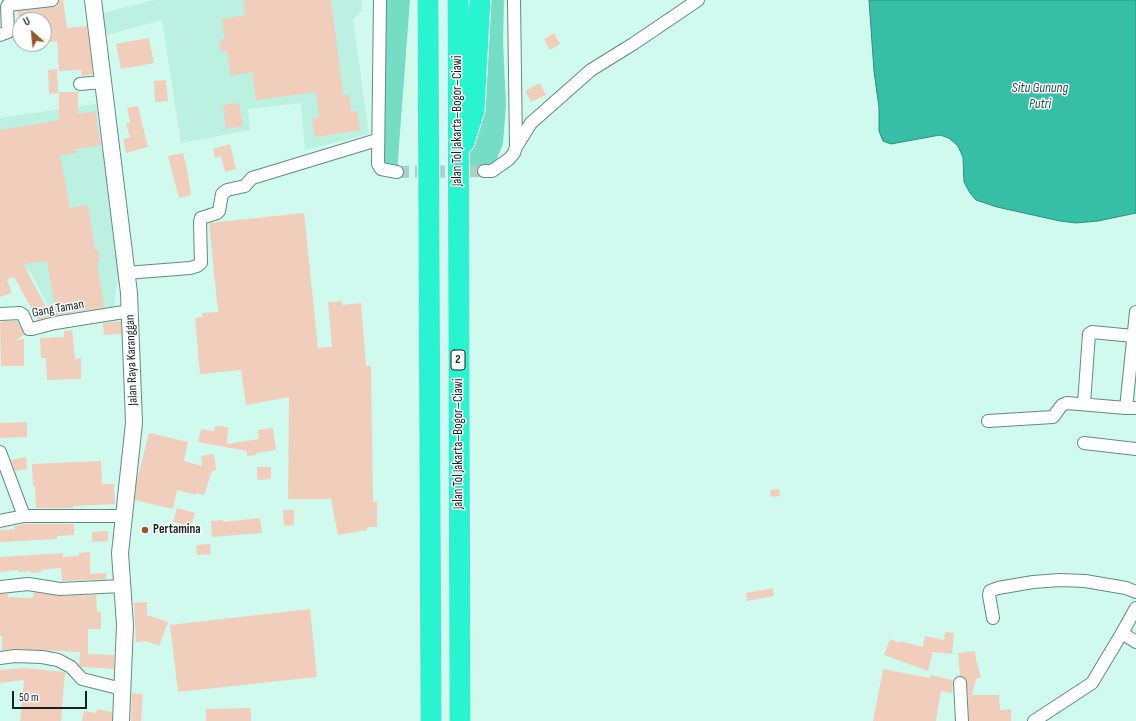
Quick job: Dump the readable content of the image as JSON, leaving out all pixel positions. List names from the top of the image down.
{
  "streets": {
    "highway": ["Jalan Tol Jakarta–Bogor–Ciawi", "2"],
    "street": ["Gang Taman", "Jalan Raya Karanggan"]
  },
  "crossings": [
    ["Gang Taman", "Jalan Raya Karanggan"]
  ],
  "water": ["Situ Gunung Putri"],
  "places": ["Pertamina"],
  "scale_bar": "50 m",
  "north": "top left"
}
